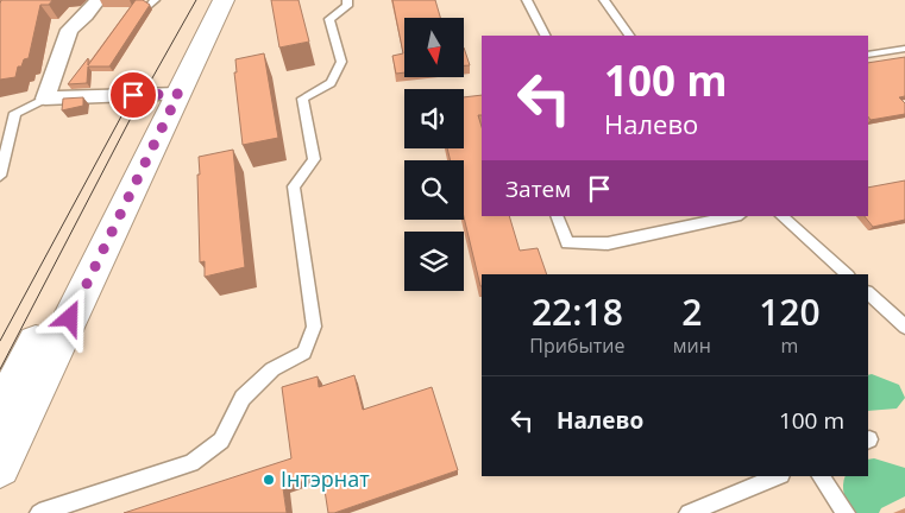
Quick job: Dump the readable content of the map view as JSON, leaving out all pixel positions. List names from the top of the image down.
{
  "places": ["Інтэрнат"],
  "north": "bottom",
  "page": {
    "turn": ["100 m", "Налево"],
    "then": "Затем",
    "eta": [
      "22:18",
      "Прибытие",
      "2",
      "мин",
      "120",
      "m"
    ],
    "list": [
      {
        "name": "Налево",
        "value": "100 m"
      }
    ]
  }
}
